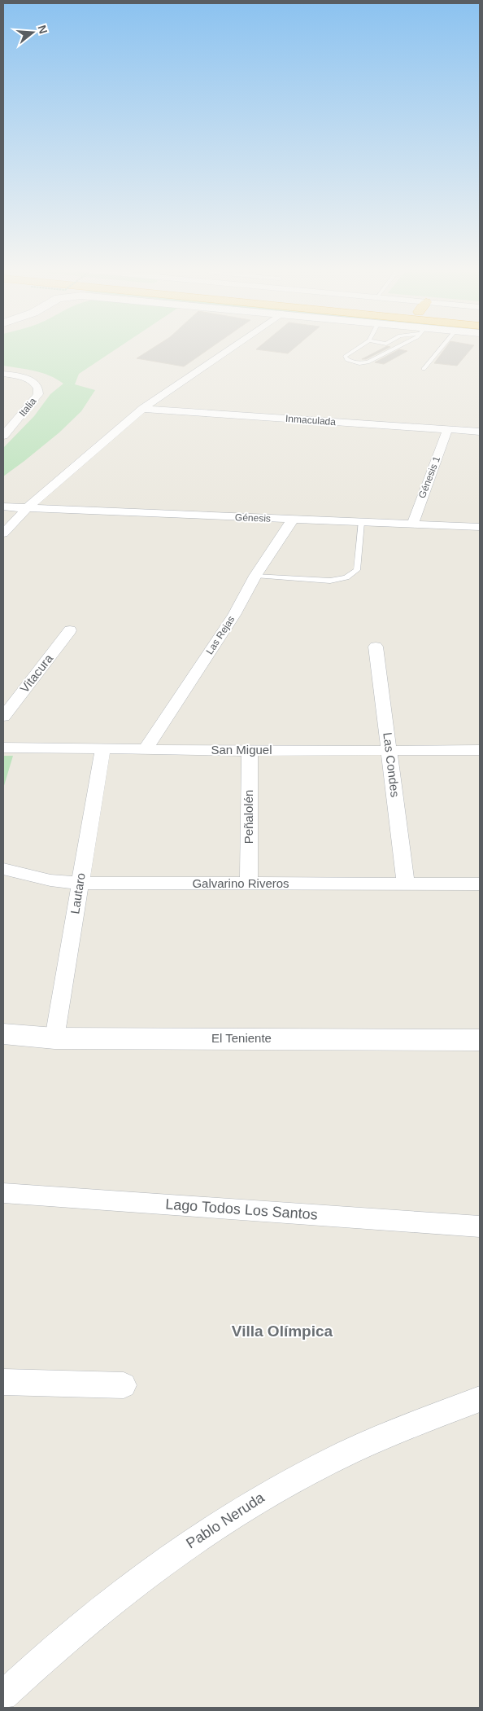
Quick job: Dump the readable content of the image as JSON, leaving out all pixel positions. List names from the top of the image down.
{
  "streets": {
    "street": [
      "Italia",
      "Inmaculada",
      "Génesis 1",
      "Génesis",
      "Las Rejas",
      "Vitacura",
      "San Miguel",
      "Las Condes",
      "Peñalolén",
      "Galvarino Riveros",
      "Lautaro",
      "El Teniente",
      "Lago Todos Los Santos",
      "Pablo Neruda"
    ]
  },
  "crossings": [
    ["Inmaculada", "Génesis 1"],
    ["Génesis 1", "Génesis"],
    ["Génesis", "Las Rejas"],
    ["Las Rejas", "San Miguel"],
    ["San Miguel", "Las Condes"],
    ["San Miguel", "Peñalolén"],
    ["San Miguel", "Lautaro"],
    ["Las Condes", "Galvarino Riveros"],
    ["Peñalolén", "Galvarino Riveros"],
    ["Galvarino Riveros", "Lautaro"],
    ["Lautaro", "El Teniente"]
  ],
  "districts": ["Villa Olímpica"],
  "north": "right"
}
